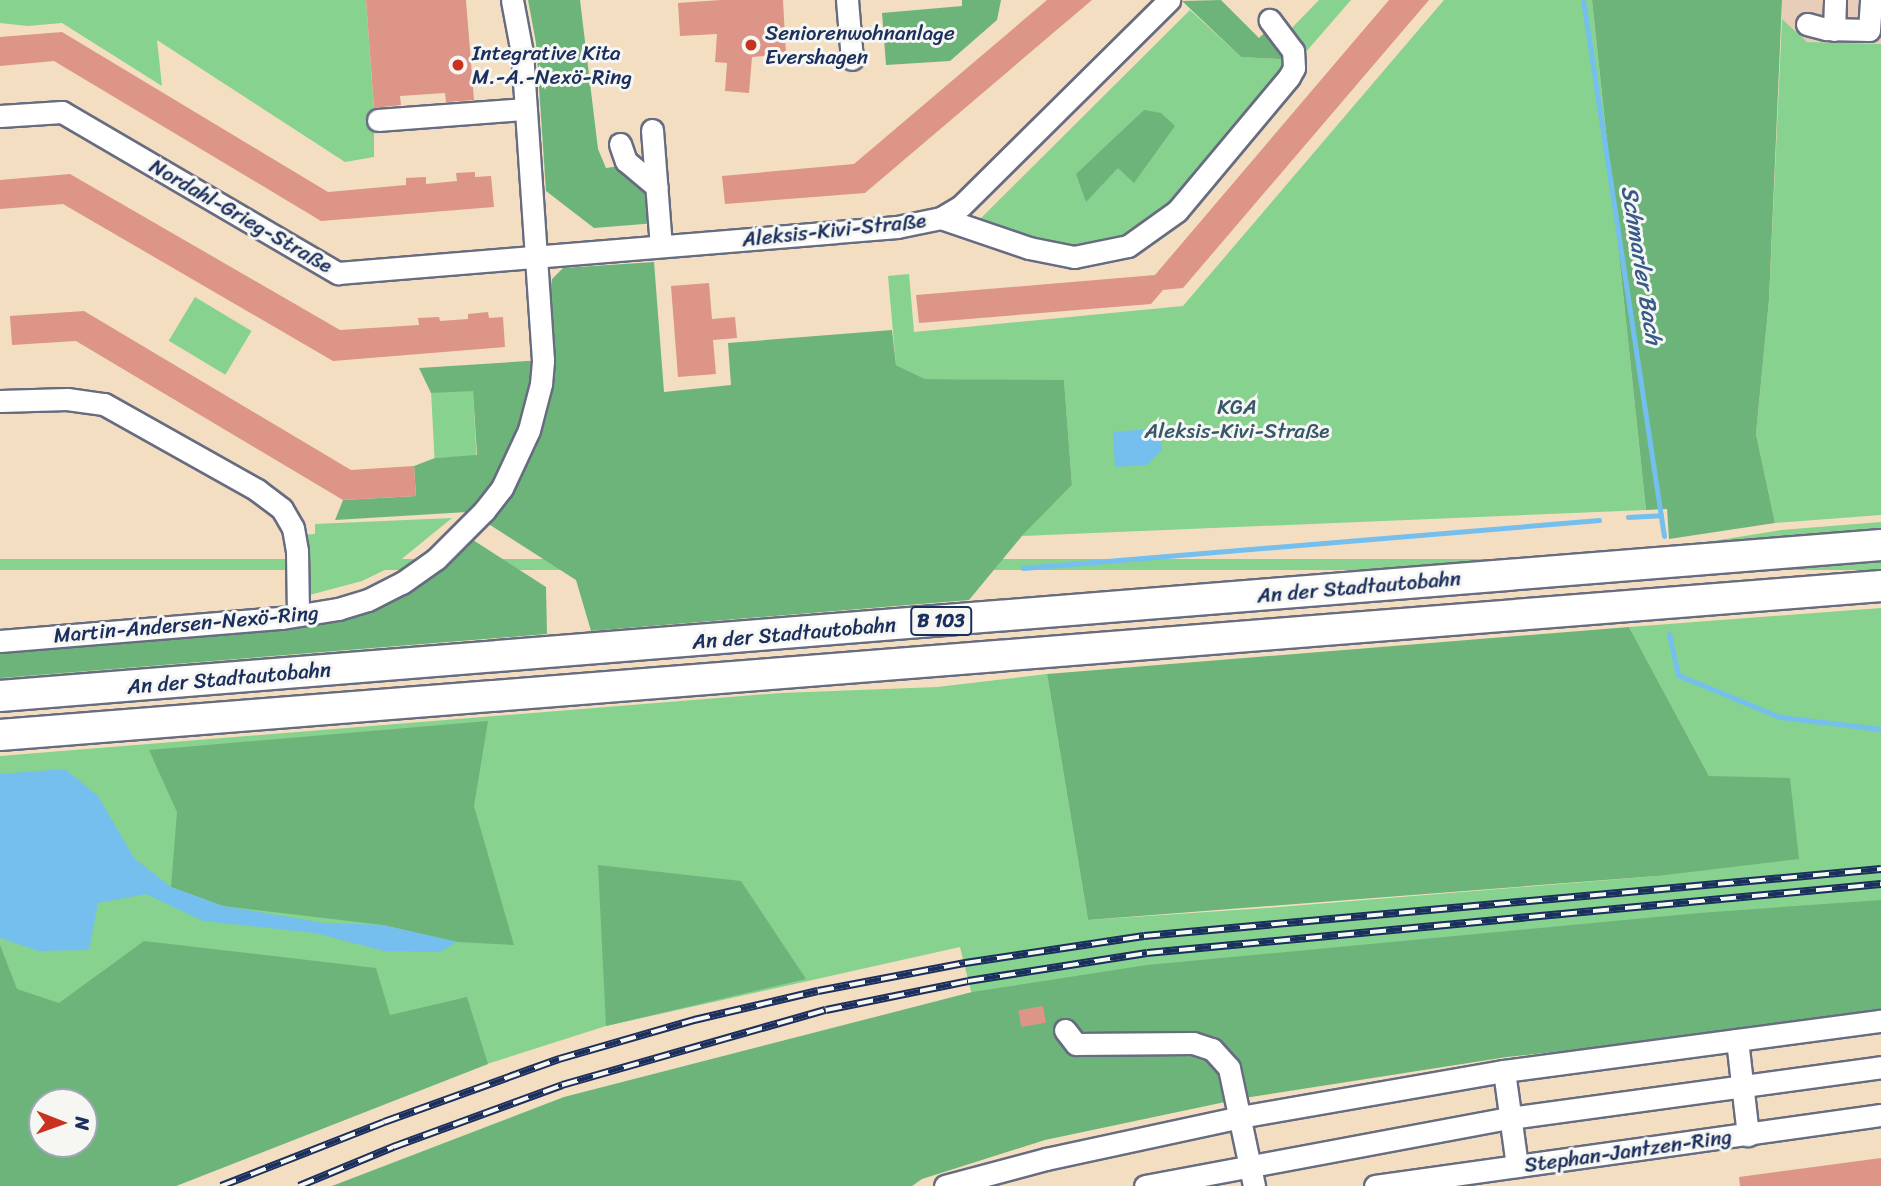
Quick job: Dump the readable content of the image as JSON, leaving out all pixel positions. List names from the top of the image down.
{
  "streets": {
    "highway": ["An der Stadtautobahn", "B 103"],
    "street": [
      "Nordahl-Grieg-Straße",
      "Aleksis-Kivi-Straße",
      "Martin-Andersen-Nexö-Ring",
      "Stephan-Jantzen-Ring"
    ]
  },
  "crossings": [
    ["Nordahl-Grieg-Straße", "Aleksis-Kivi-Straße"],
    ["Nordahl-Grieg-Straße", "Martin-Andersen-Nexö-Ring"],
    ["Aleksis-Kivi-Straße", "Martin-Andersen-Nexö-Ring"]
  ],
  "water": ["Schmarler Bach"],
  "parks": ["KGA Aleksis-Kivi-Straße"],
  "places": ["Seniorenwohnanlage Evershagen", "Integrative Kita M.-A.-Nexö-Ring"],
  "north": "right"
}
